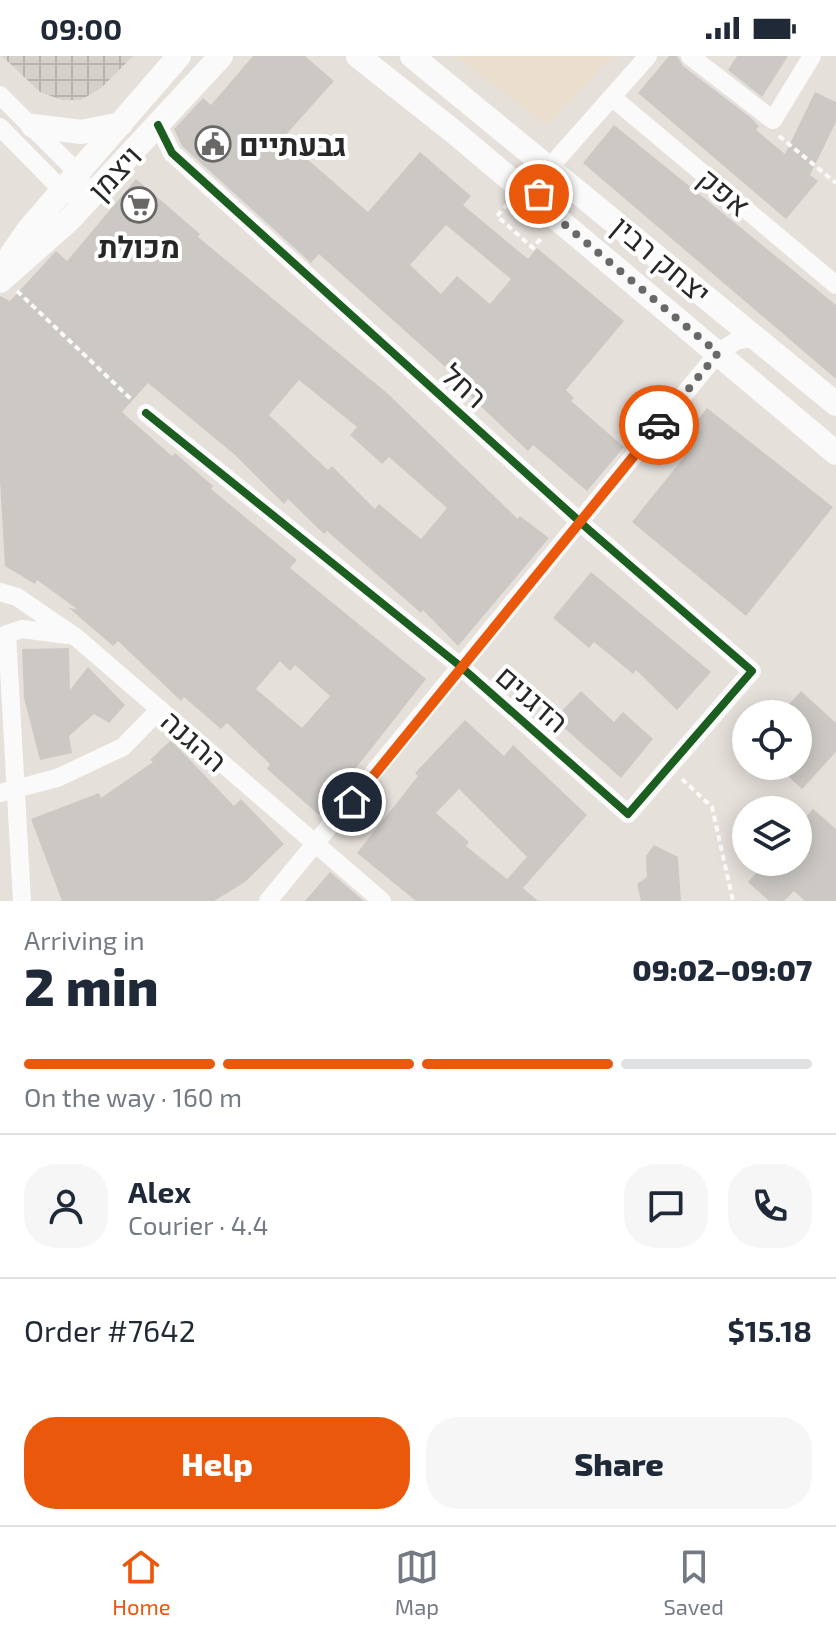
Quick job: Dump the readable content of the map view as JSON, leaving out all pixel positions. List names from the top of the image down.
{
  "streets": {
    "main road": ["ויצמן", "יצחק רבין"],
    "street": [
      "אפק",
      "רחל",
      "הדגנים",
      "ההגנה"
    ]
  },
  "crossings": [
    ["ויצמן", "רחל"],
    ["רחל", "הדגנים"]
  ],
  "places": {
    "public building": ["גבעתיים"],
    "supermarket": ["מכולת"]
  },
  "page": {
    "status": "09:00",
    "heading": ["2 min", "Arriving in", "09:02–09:07"],
    "panel": [
      "Alex",
      "Courier · 4.4",
      "Order #7642",
      "$15.18"
    ],
    "bar": "On the way · 160 m",
    "buttons": ["Help", "Share"],
    "tabs": ["Home", "Map", "Saved"]
  }
}
